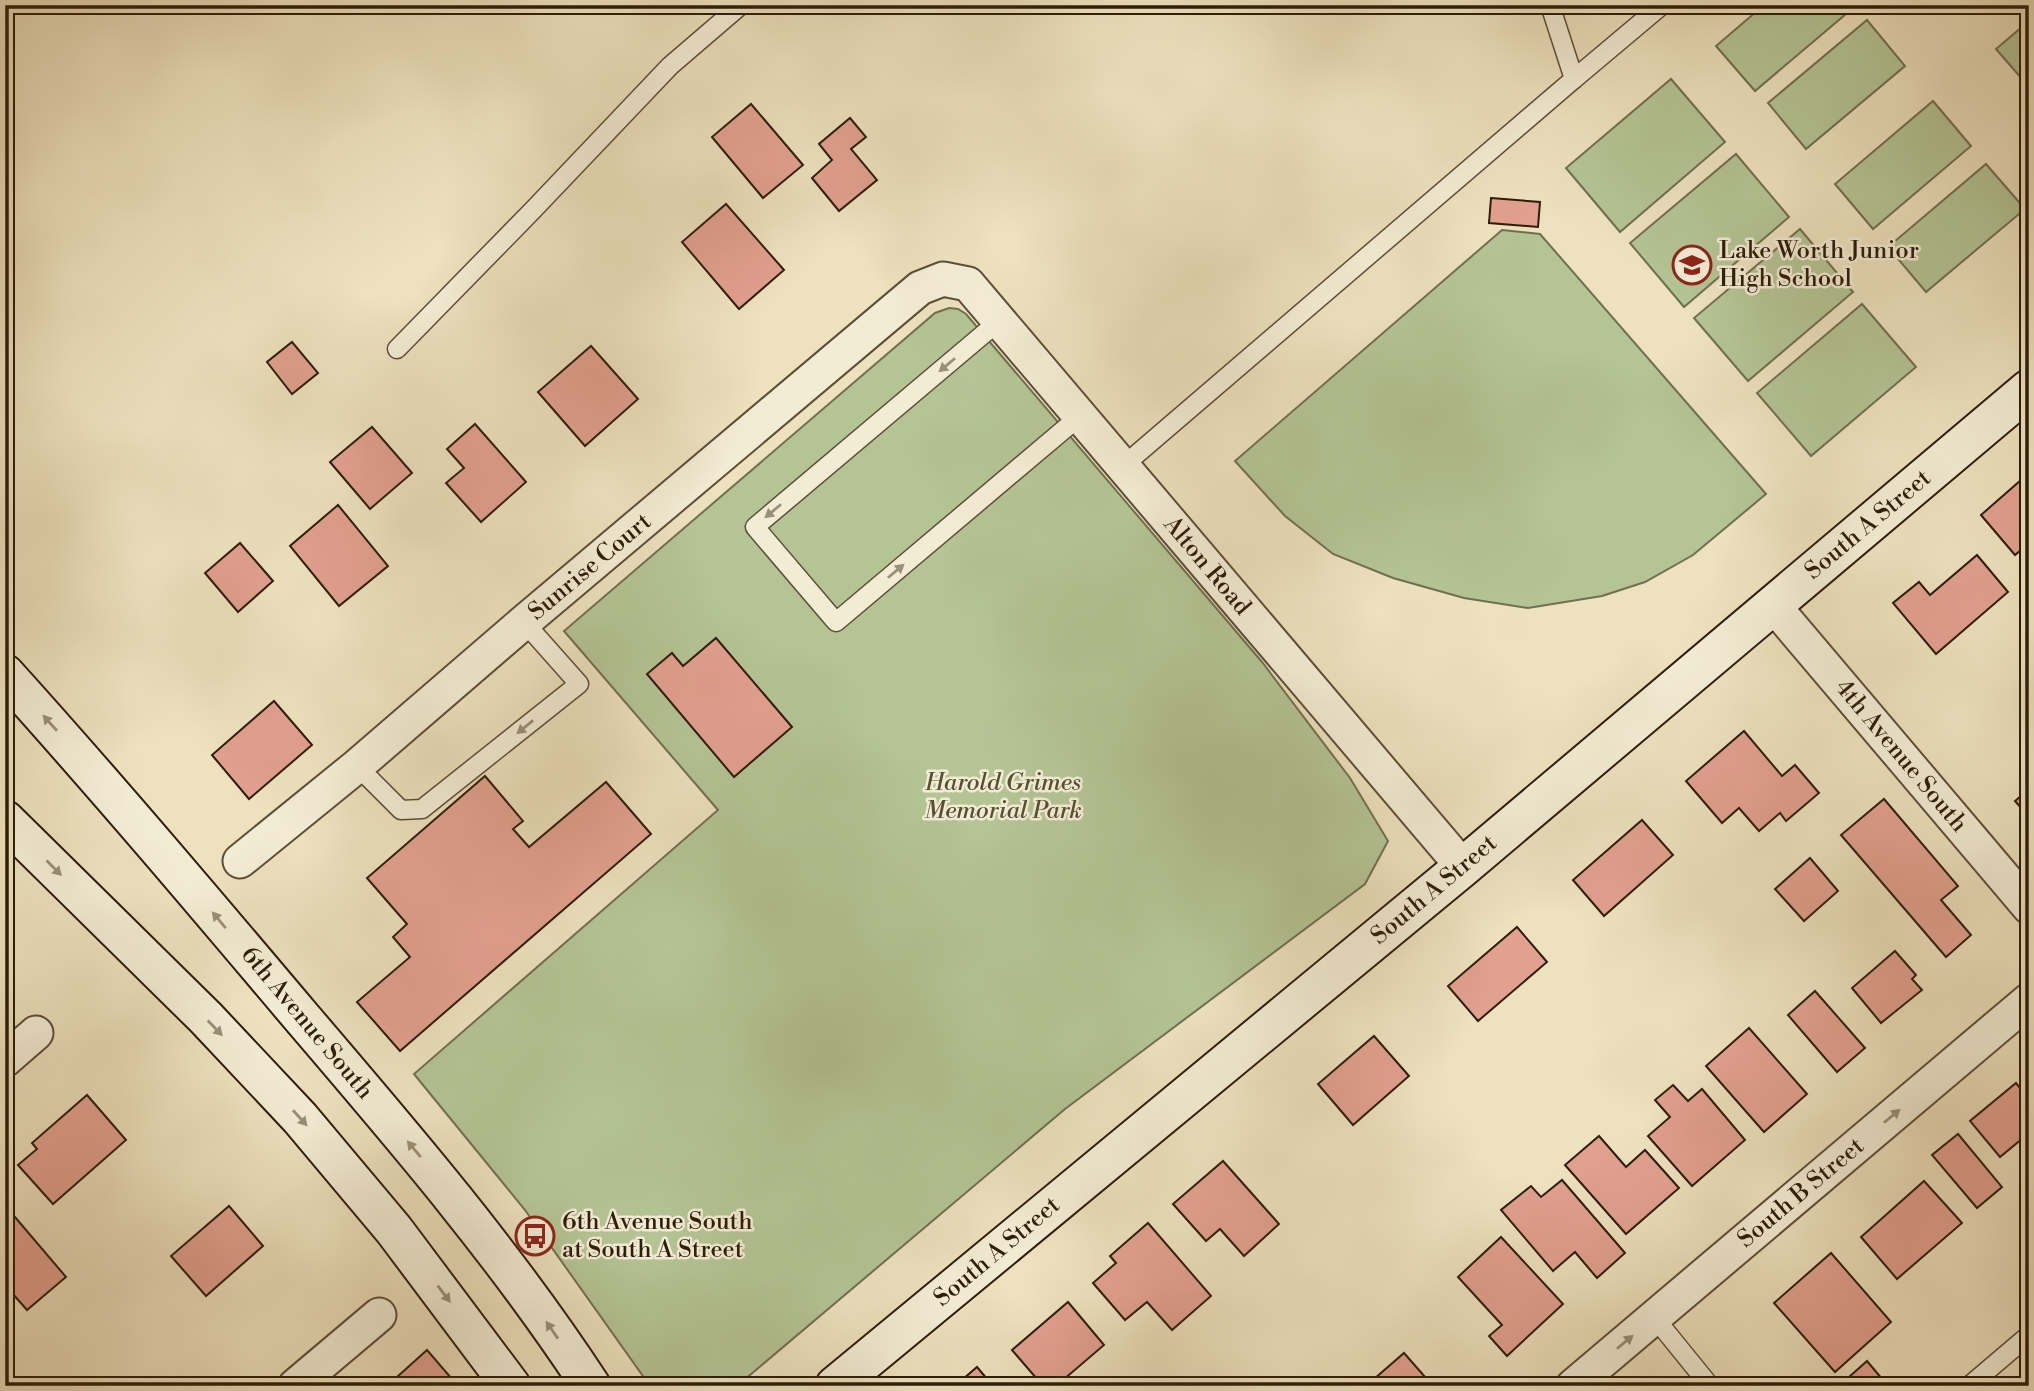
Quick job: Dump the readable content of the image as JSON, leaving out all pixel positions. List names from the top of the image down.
{
  "streets": {
    "street": [
      "South A Street",
      "Alton Road",
      "Sunrise Court",
      "4th Avenue South",
      "6th Avenue South",
      "South B Street"
    ]
  },
  "crossings": [
    ["South A Street", "Alton Road"],
    ["South A Street", "4th Avenue South"],
    ["Alton Road", "Sunrise Court"]
  ],
  "one_way": ["South B Street"],
  "parks": ["Harold Grimes Memorial Park"],
  "places": {
    "school or university": ["Lake Worth Junior High School"],
    "bus stop": ["6th Avenue South at South A Street"]
  }
}
